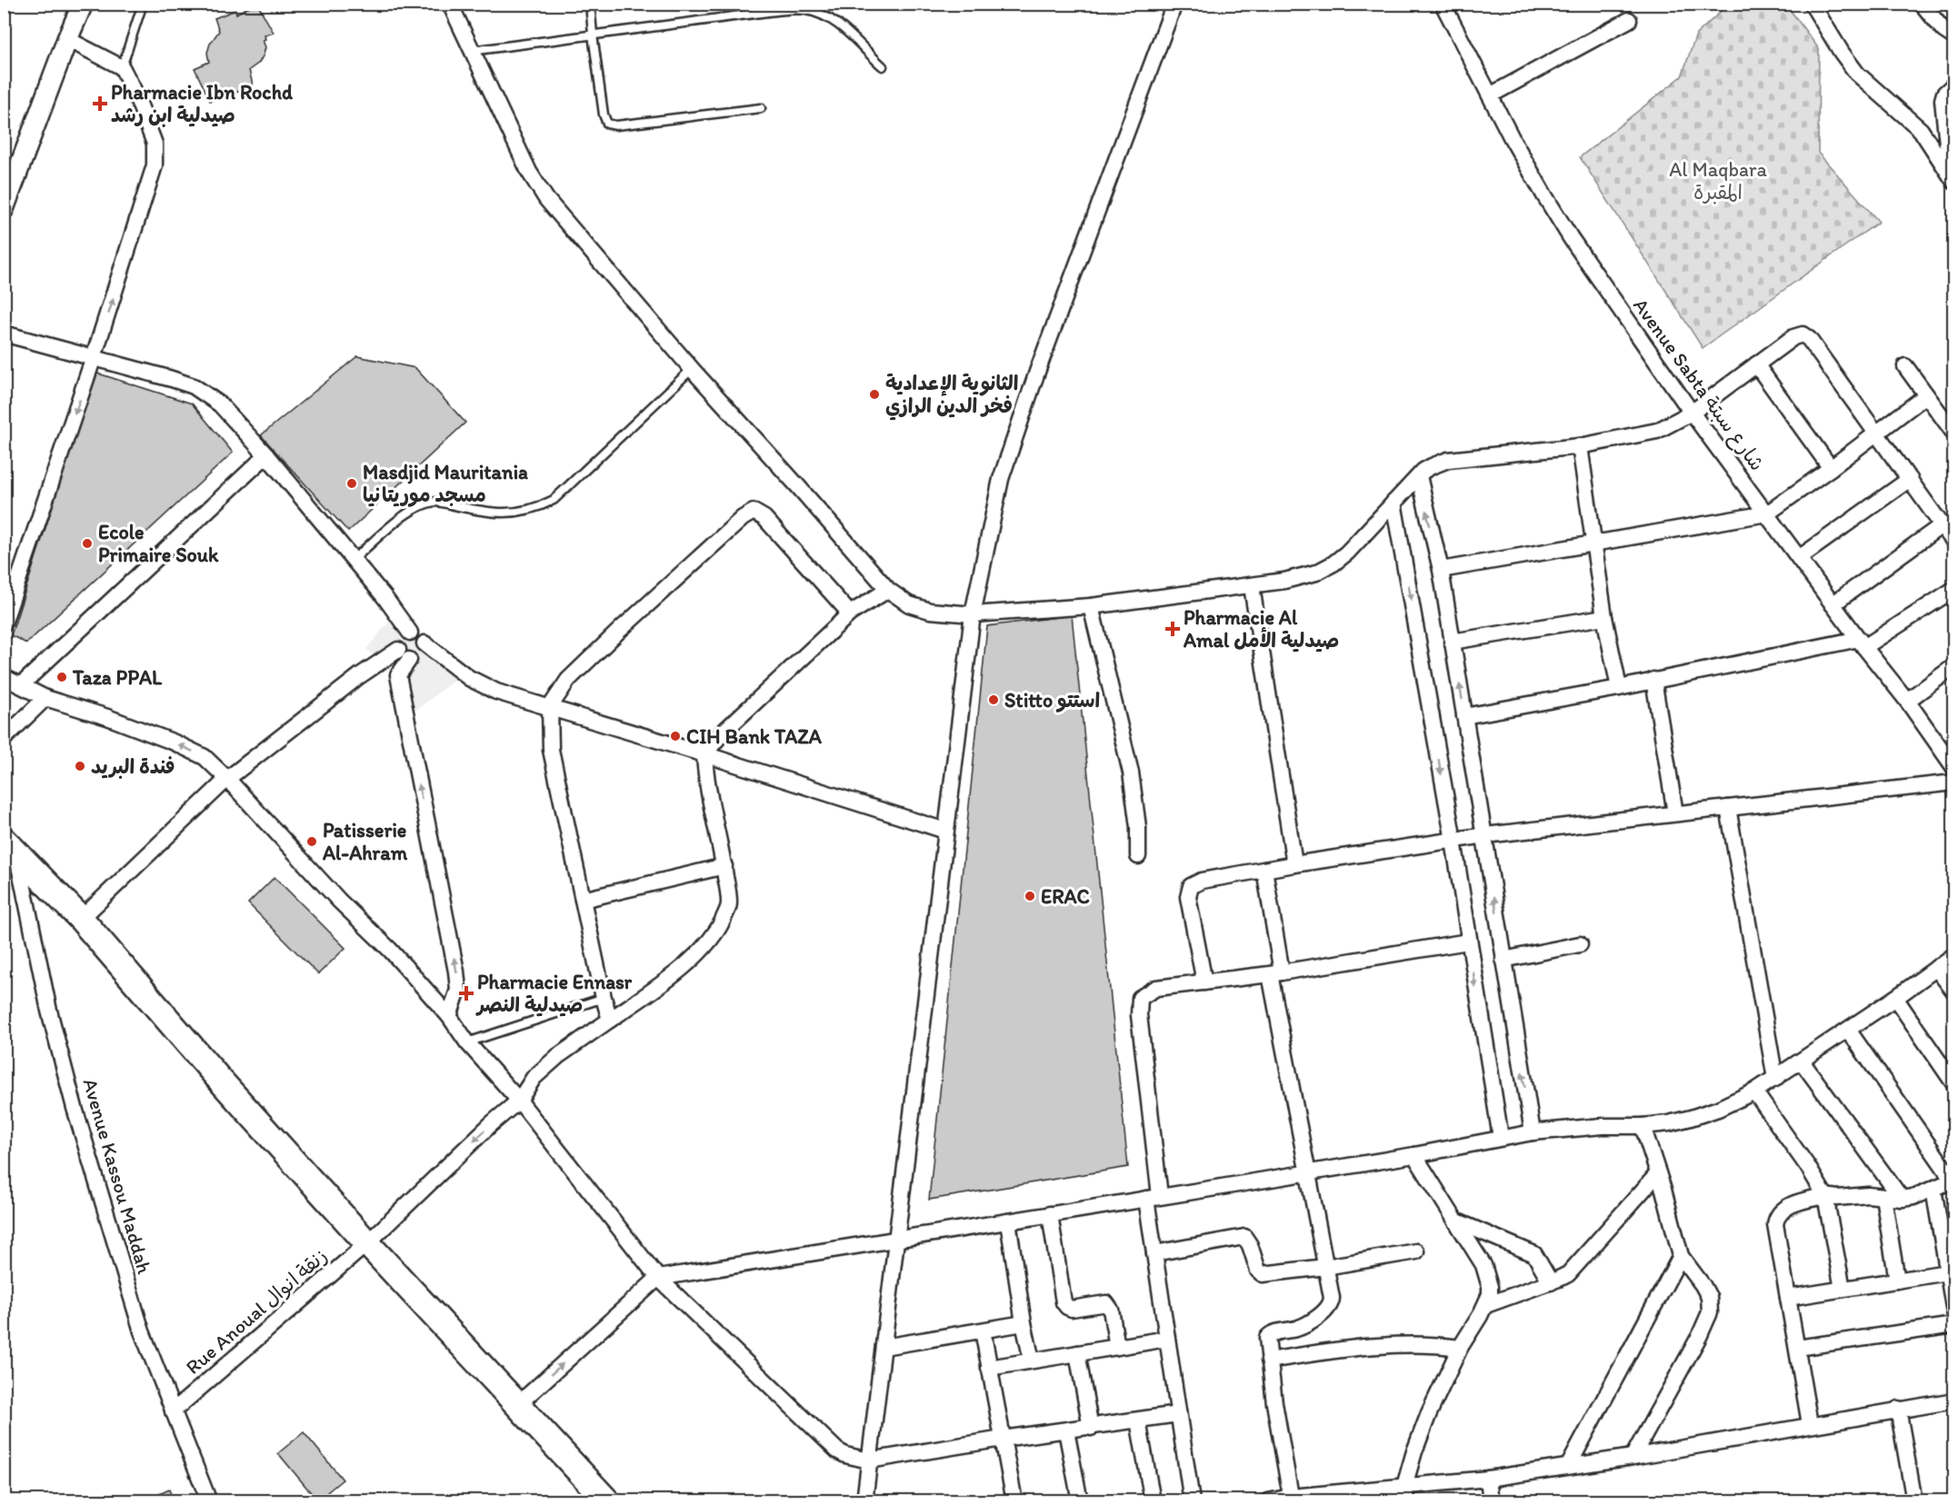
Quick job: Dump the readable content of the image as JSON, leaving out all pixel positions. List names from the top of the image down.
{
  "streets": {
    "street": ["Avenue Sabta شارع سبتة", "Avenue Kassou Maddah", "Rue Anoual زنقة انوال"]
  },
  "crossings": [
    ["Avenue Kassou Maddah", "Rue Anoual زنقة انوال"]
  ],
  "parks": ["Al Maqbara المقبرة"],
  "places": {
    "health": ["Pharmacie Ibn Rochd صيدلية ابن رشد", "Pharmacie Al Amal صيدلية الأمل", "Pharmacie Ennasr صيدلية النصر"],
    "other": [
      "الثانوية الإعدادية فخر الدين الرازي",
      "Masdjid Mauritania مسجد موريتانيا",
      "Ecole Primaire Souk",
      "Taza PPAL",
      "Stitto استتو",
      "CIH Bank TAZA",
      "فندة البريد",
      "Patisserie Al-Ahram",
      "ERAC"
    ]
  }
}
